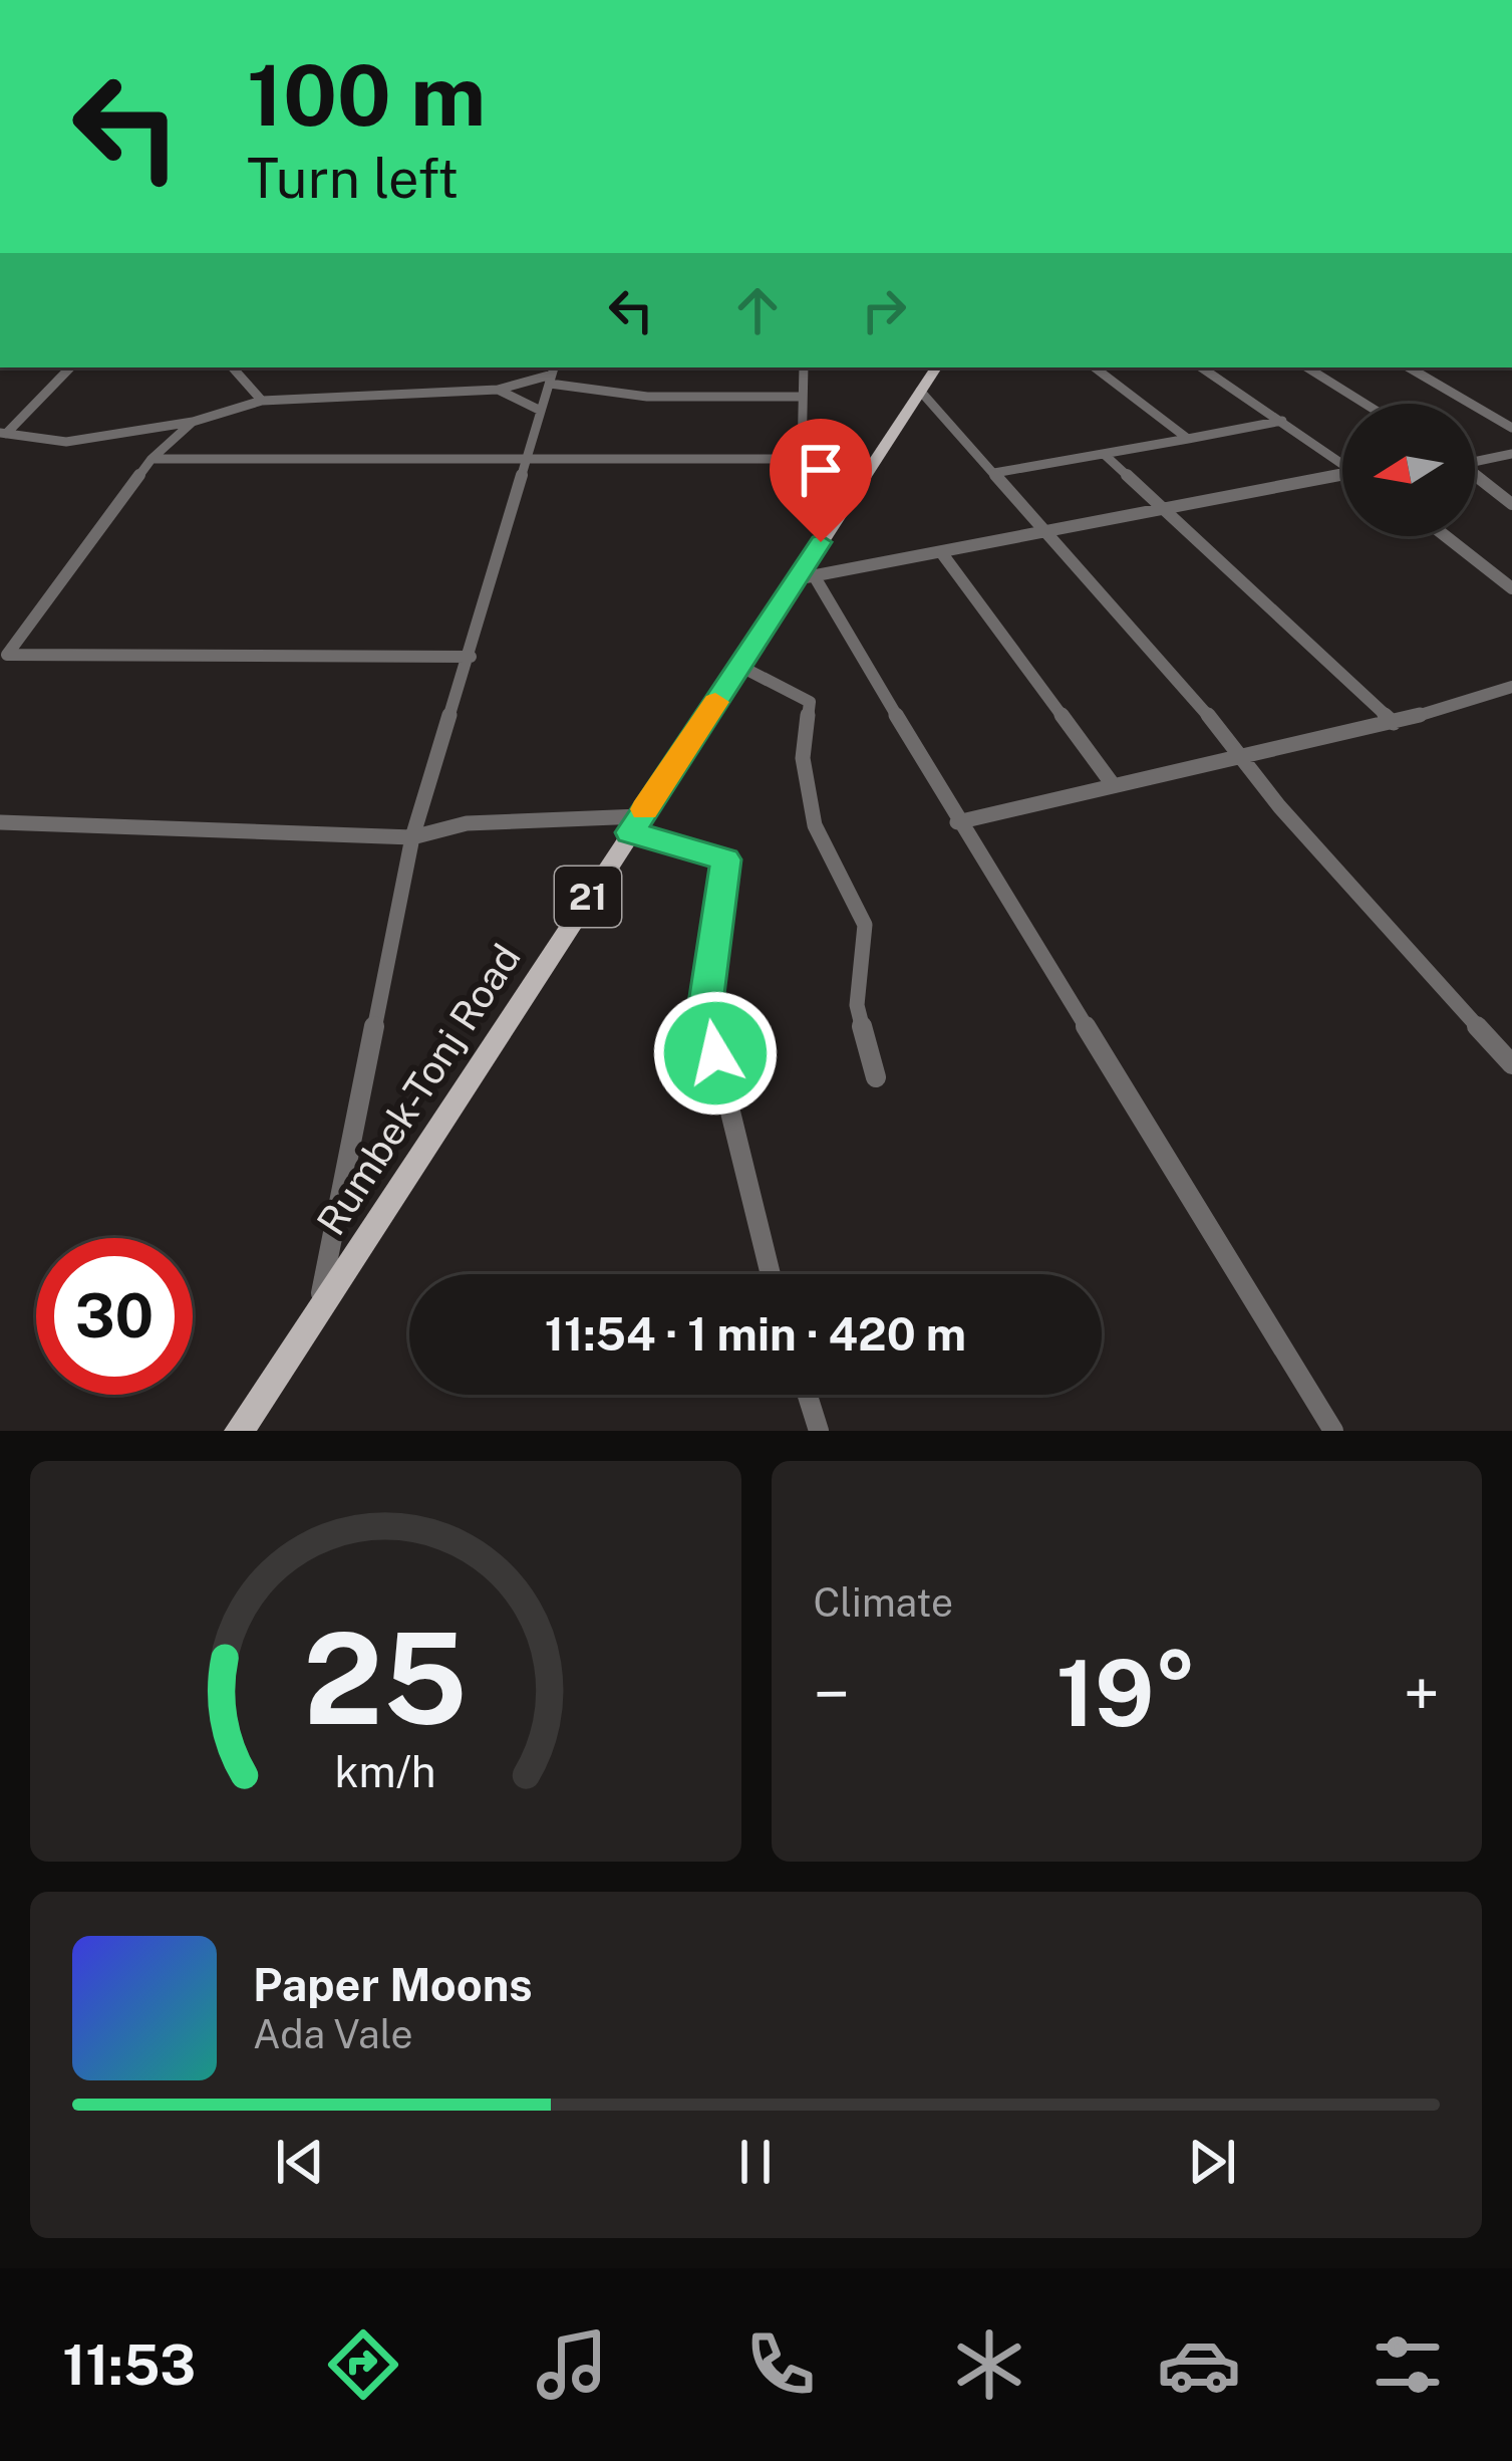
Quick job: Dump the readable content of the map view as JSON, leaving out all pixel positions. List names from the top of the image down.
{
  "streets": {
    "main road": ["21", "Rumbek-Tonj Road"]
  },
  "north": "left",
  "page": {
    "turn": ["100 m", "Turn left"],
    "limit": "30",
    "trip": "11:54 · 1 min · 420 m",
    "tile": "Climate",
    "heat": ["−", "19°", "+"],
    "song": ["Paper Moons", "Ada Vale"],
    "tabs": "11:53",
    "gauge": ["25", "km/h"]
  }
}
